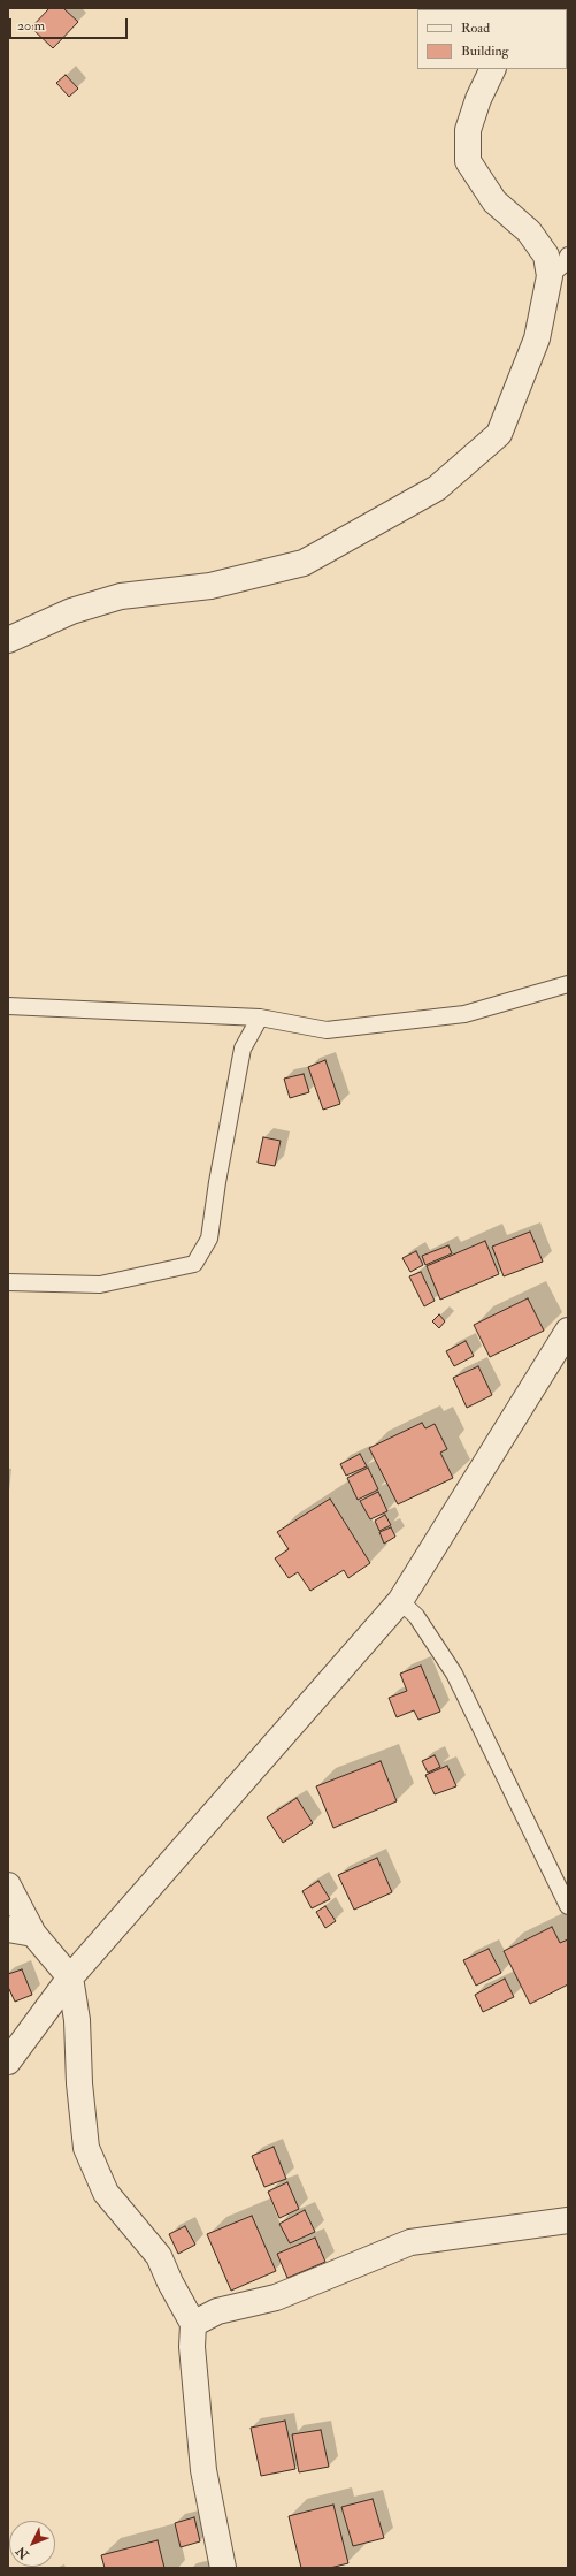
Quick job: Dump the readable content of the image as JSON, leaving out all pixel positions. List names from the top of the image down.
{
  "legend": ["Road", "Building"],
  "scale_bar": "20 m",
  "north": "bottom left"
}
